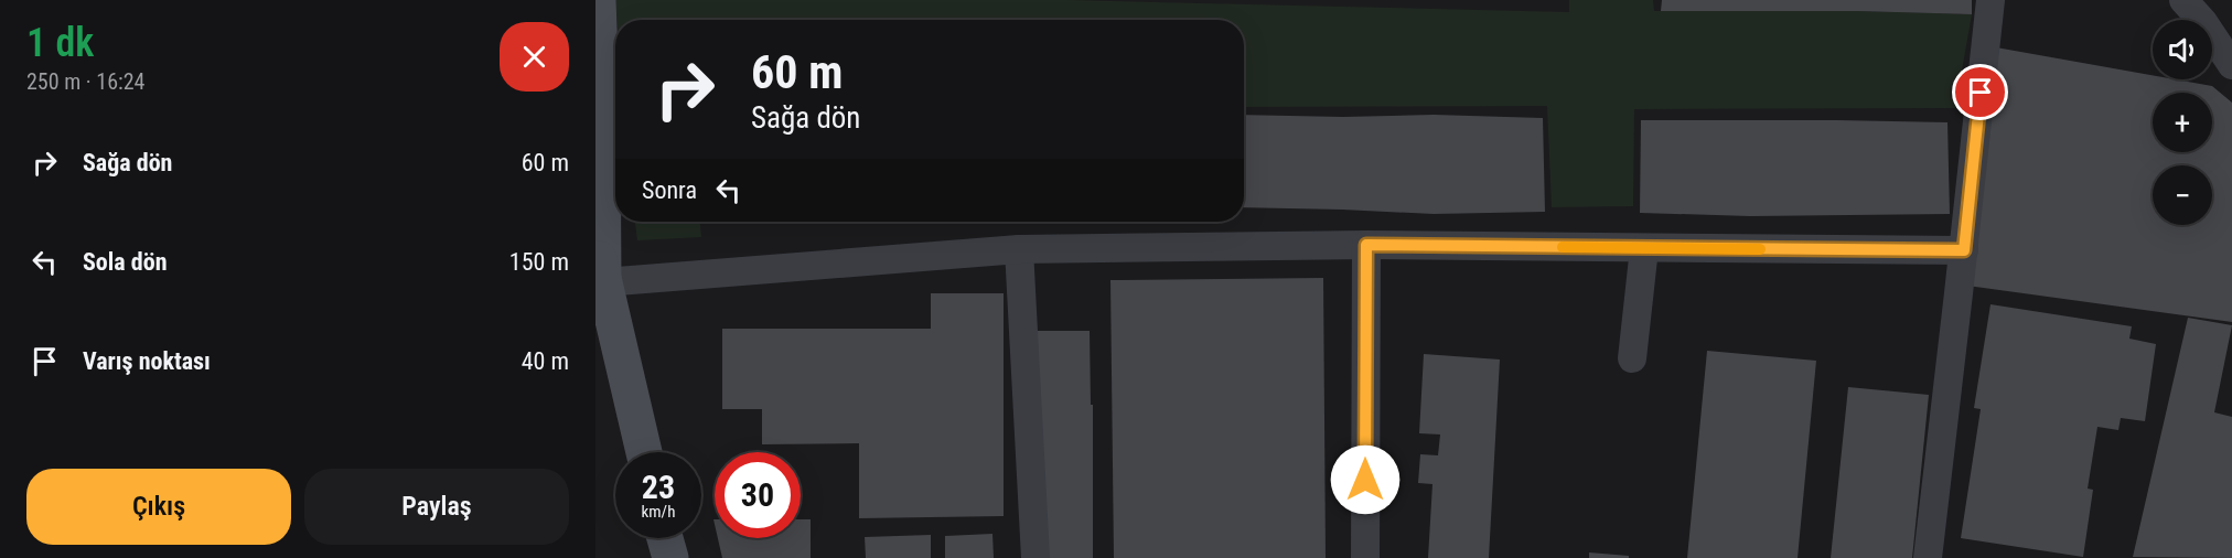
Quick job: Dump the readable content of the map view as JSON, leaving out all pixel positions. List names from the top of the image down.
{
  "page": {
    "heading": ["1 dk", "250 m · 16:24"],
    "map_buttons": ["+", "−"],
    "turn": ["60 m", "Sağa dön"],
    "list": [
      {
        "name": "Sağa dön",
        "value": "60 m"
      },
      {
        "name": "Sola dön",
        "value": "150 m"
      },
      {
        "name": "Varış noktası",
        "value": "40 m"
      }
    ],
    "then": "Sonra",
    "speed": "23 km/h",
    "limit": "30",
    "buttons": ["Çıkış", "Paylaş"]
  }
}
